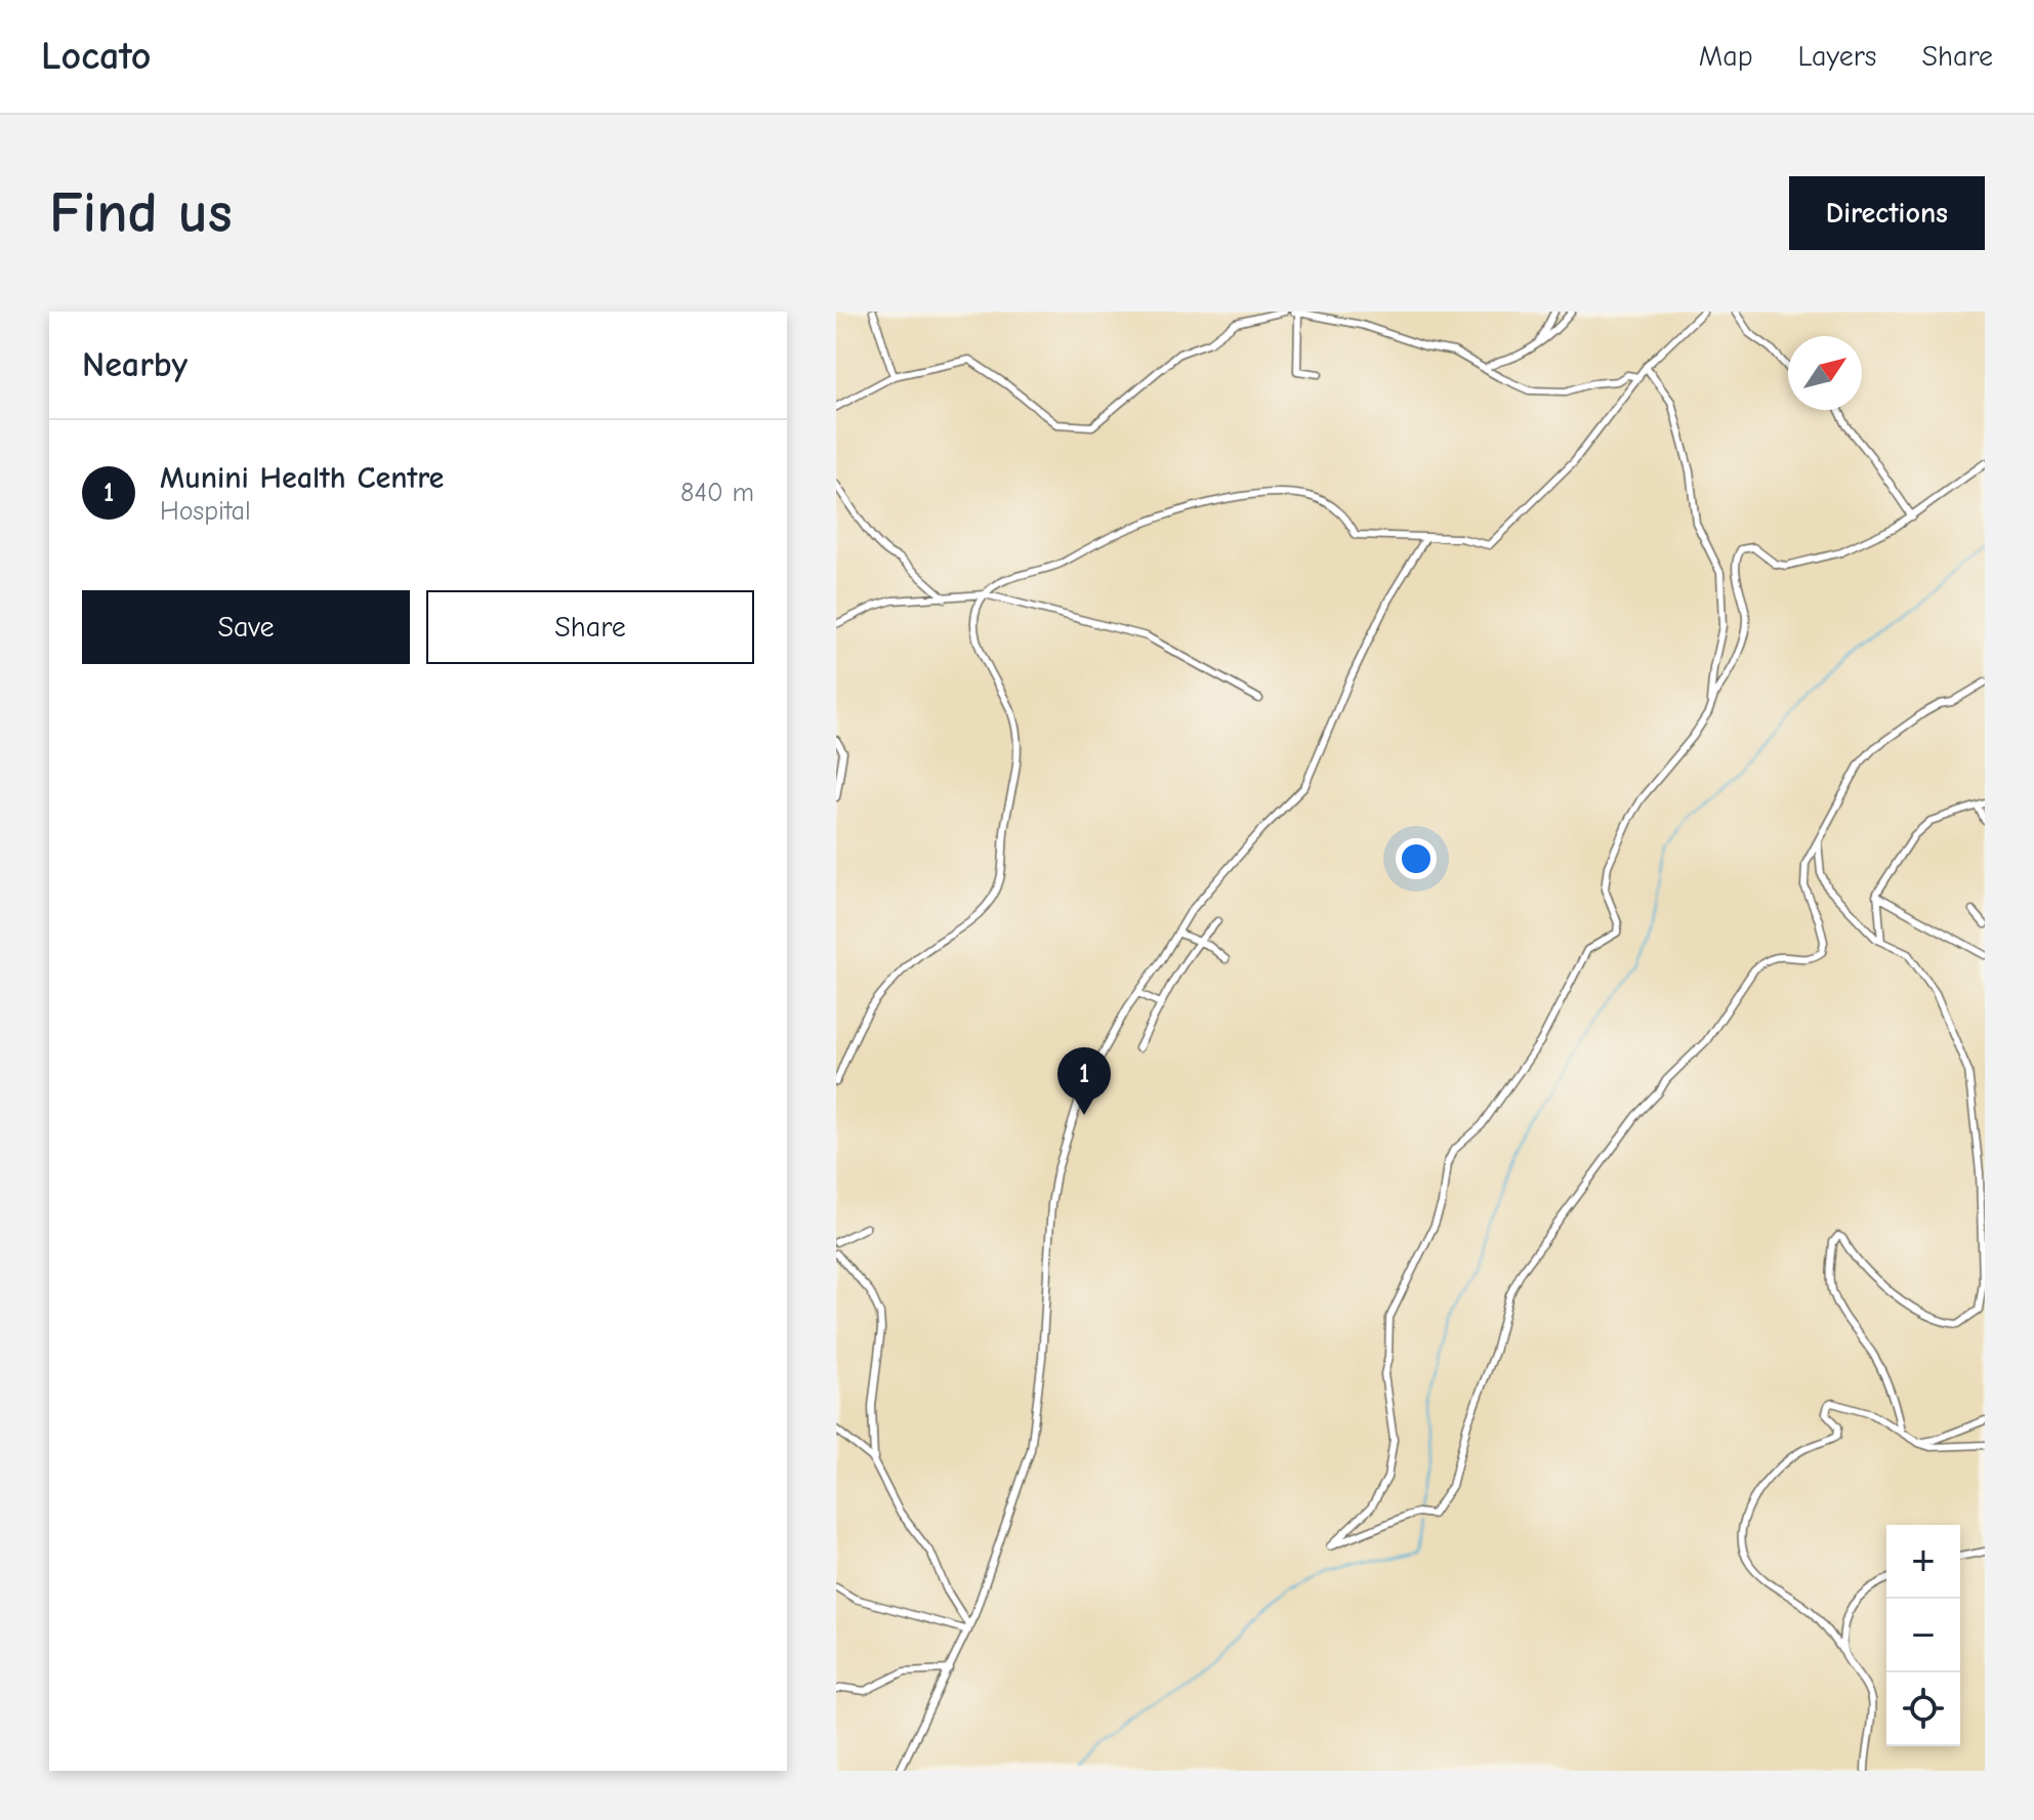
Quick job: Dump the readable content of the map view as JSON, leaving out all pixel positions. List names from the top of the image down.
{
  "north": "top right",
  "page": {
    "header": "Locato",
    "nav": ["Map", "Layers", "Share"],
    "buttons": [
      "Directions",
      ["Save", "Share"]
    ],
    "title": "Find us",
    "heading": "Nearby",
    "list": [
      {
        "mark": "1",
        "name": "Munini Health Centre",
        "note": "Hospital",
        "value": "840 m"
      }
    ],
    "pins": "1",
    "map_buttons": ["+", "−"]
  }
}
